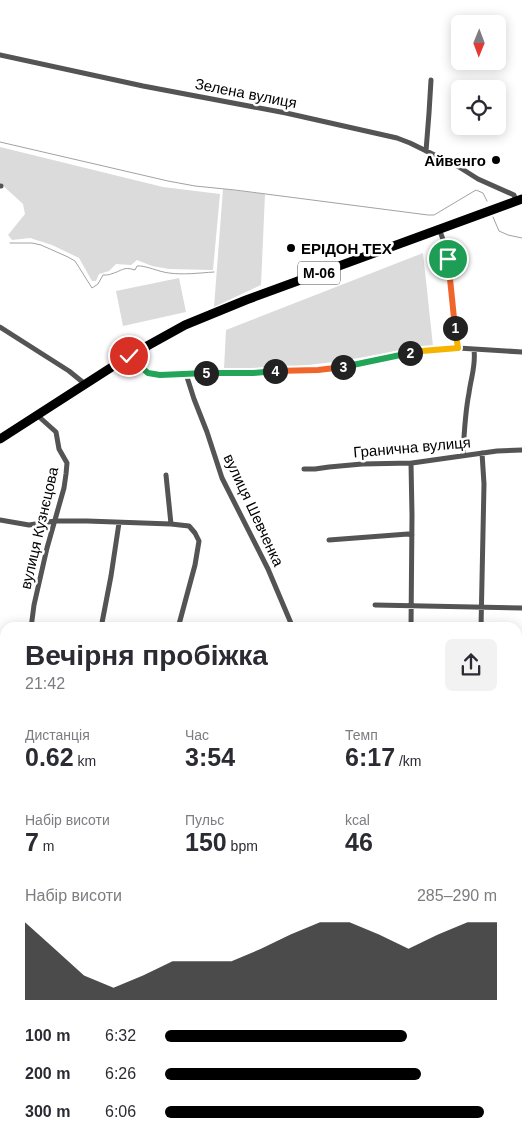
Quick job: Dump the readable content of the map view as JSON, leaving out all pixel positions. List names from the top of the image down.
{
  "streets": {
    "highway": ["М-06"],
    "street": [
      "Зелена вулиця",
      "Гранична вулиця",
      "вулиця Шевченка",
      "вулиця Кузнєцова"
    ]
  },
  "crossings": [
    ["Зелена вулиця", "М-06"],
    ["М-06", "вулиця Кузнєцова"]
  ],
  "places": ["Айвенго", "ЕРІДОН ТЕХ"],
  "north": "bottom",
  "page": {
    "pins": [
      "1",
      "2",
      "3",
      "4",
      "5"
    ],
    "heading": ["Вечірня пробіжка", "21:42"],
    "stats": [
      ["Дистанція", "0.62 km"],
      ["Час", "3:54"],
      ["Темп", "6:17 /km"],
      ["Набір висоти", "7 m"],
      ["Пульс", "150 bpm"],
      ["kcal", "46"]
    ],
    "chart": ["Набір висоти", "285–290 m"],
    "list": [
      {
        "name": "100 m",
        "note": "6:32"
      },
      {
        "name": "200 m",
        "note": "6:26"
      },
      {
        "name": "300 m",
        "note": "6:06"
      }
    ]
  }
}
